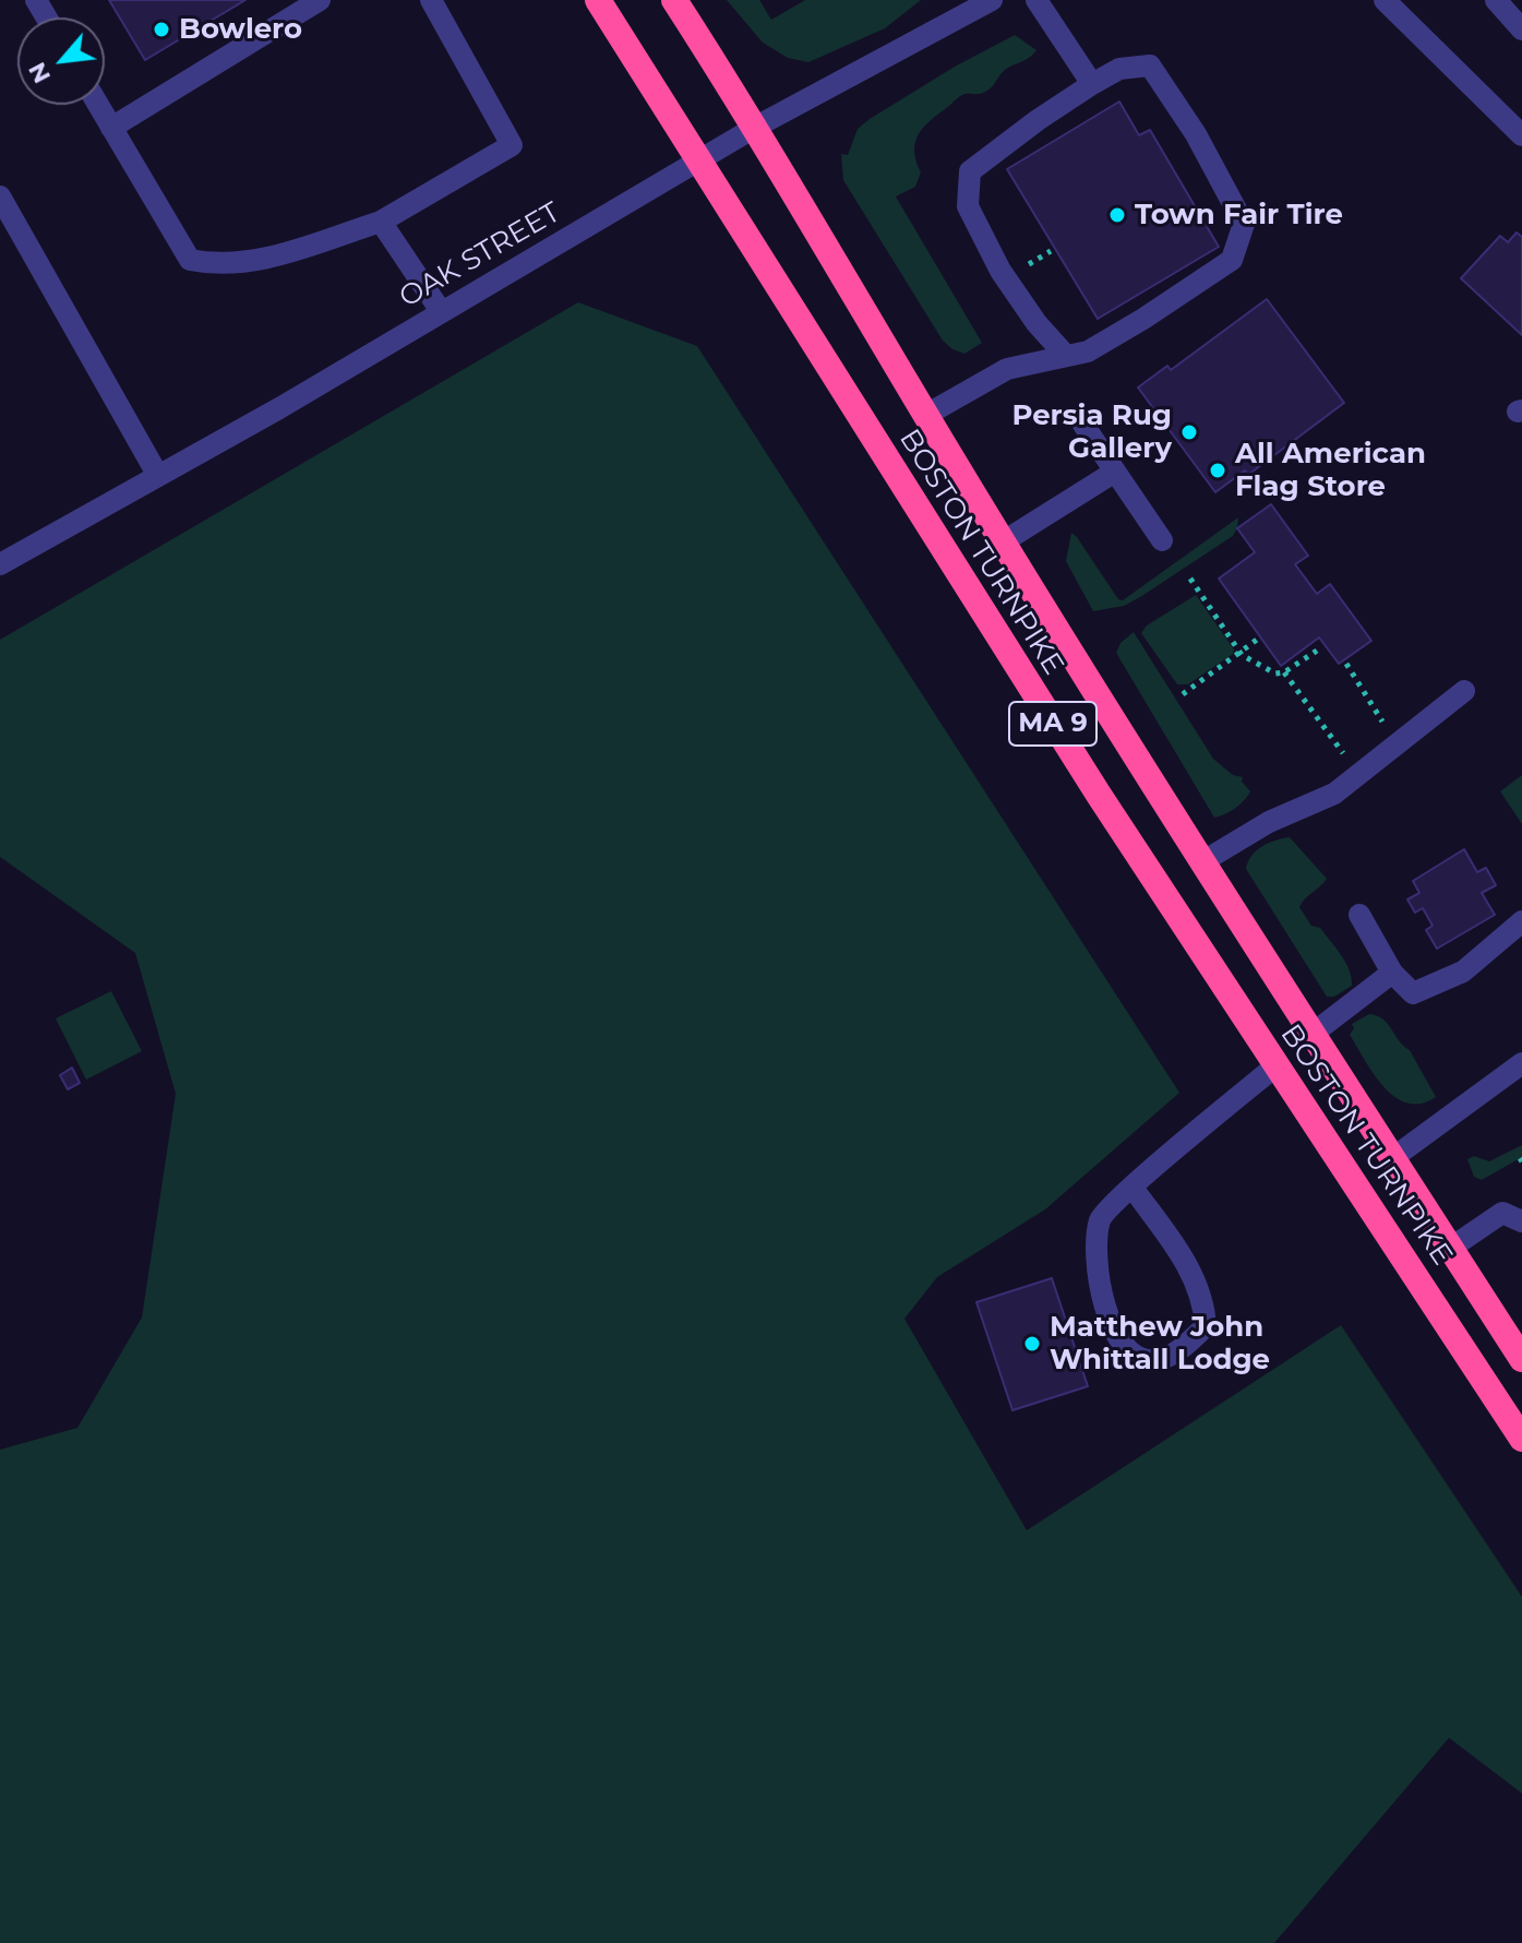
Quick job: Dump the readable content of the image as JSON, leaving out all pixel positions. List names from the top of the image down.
{
  "streets": {
    "highway": ["BOSTON TURNPIKE", "MA 9"],
    "street": ["OAK STREET"]
  },
  "crossings": [
    ["OAK STREET", "BOSTON TURNPIKE"]
  ],
  "places": [
    "Bowlero",
    "Town Fair Tire",
    "Persia Rug Gallery",
    "All American Flag Store",
    "Matthew John Whittall Lodge"
  ],
  "north": "bottom left"
}
